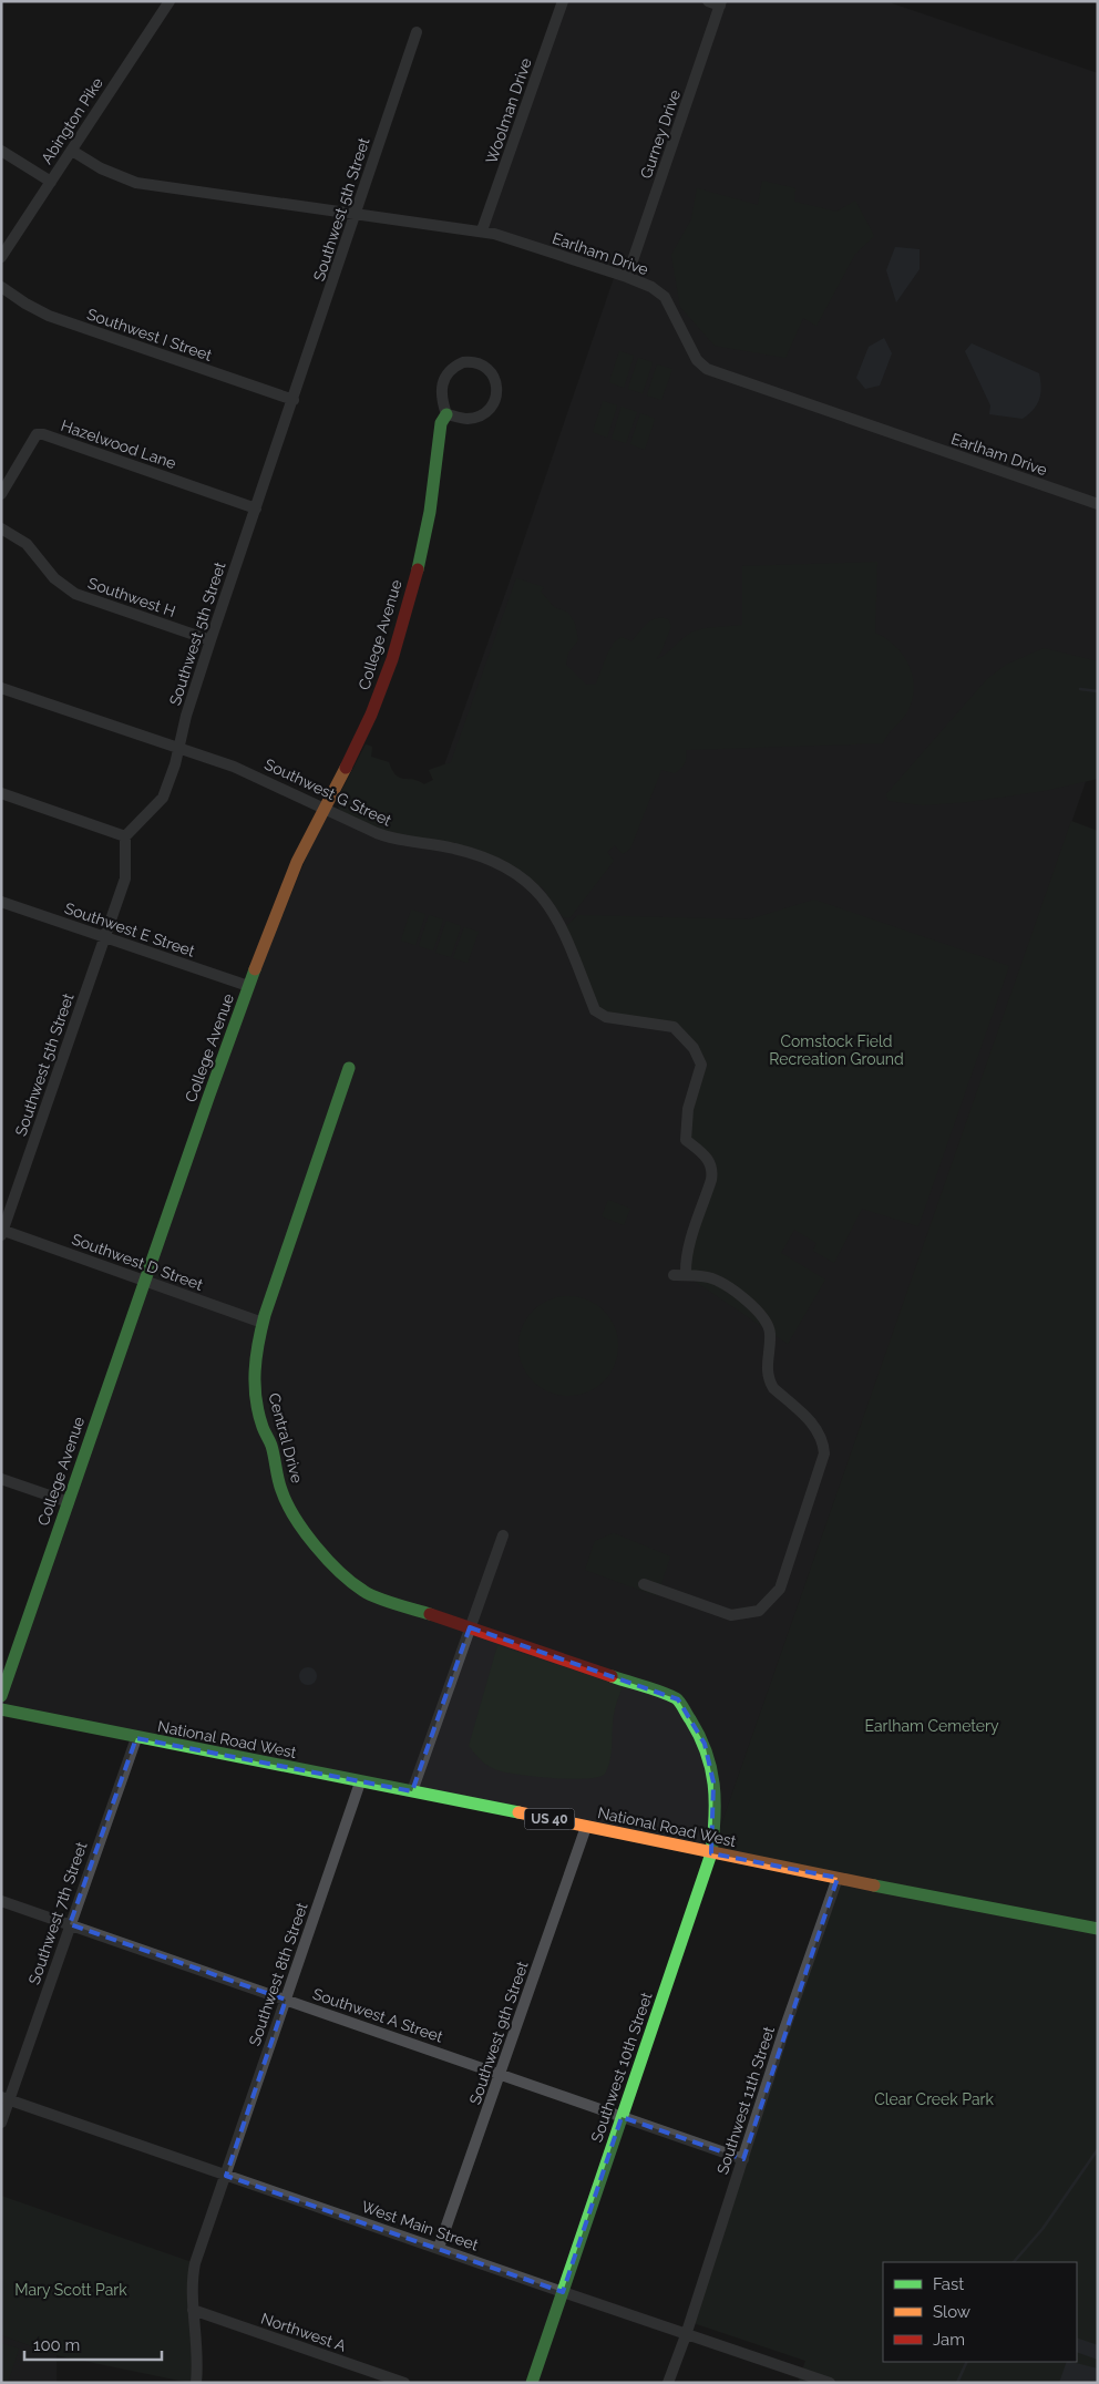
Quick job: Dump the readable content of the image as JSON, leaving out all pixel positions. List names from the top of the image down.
{
  "streets": {
    "street": [
      "Woolman Drive",
      "Abington Pike",
      "Gurney Drive",
      "Southwest 5th Street",
      "Earlham Drive",
      "Southwest I Street",
      "Hazelwood Lane",
      "Southwest H",
      "College Avenue",
      "Southwest G Street",
      "Southwest E Street",
      "Southwest D Street",
      "Central Drive",
      "National Road West",
      "US 40",
      "Southwest 7th Street",
      "Southwest 8th Street",
      "Southwest A Street",
      "Southwest 9th Street",
      "Southwest 10th Street",
      "Southwest 11th Street",
      "West Main Street",
      "Northwest A"
    ]
  },
  "crossings": [
    ["Woolman Drive", "Earlham Drive"],
    ["Abington Pike", "Earlham Drive"],
    ["Gurney Drive", "Earlham Drive"],
    ["Southwest 5th Street", "Earlham Drive"],
    ["Southwest 5th Street", "Southwest I Street"],
    ["Southwest 5th Street", "Hazelwood Lane"],
    ["Southwest 5th Street", "Southwest H"],
    ["Southwest 5th Street", "Southwest G Street"],
    ["Southwest 5th Street", "Southwest E Street"],
    ["Southwest 5th Street", "Southwest D Street"],
    ["College Avenue", "Southwest G Street"],
    ["College Avenue", "Southwest E Street"],
    ["College Avenue", "Southwest D Street"],
    ["Southwest D Street", "Central Drive"],
    ["Central Drive", "National Road West"],
    ["Central Drive", "Southwest 10th Street"],
    ["National Road West", "Southwest 7th Street"],
    ["National Road West", "Southwest 8th Street"],
    ["National Road West", "Southwest 9th Street"],
    ["National Road West", "Southwest 10th Street"],
    ["National Road West", "Southwest 11th Street"],
    ["Southwest 7th Street", "Southwest A Street"],
    ["Southwest 7th Street", "West Main Street"],
    ["Southwest 8th Street", "Southwest A Street"],
    ["Southwest 8th Street", "West Main Street"],
    ["Southwest 8th Street", "Northwest A"],
    ["Southwest A Street", "Southwest 9th Street"],
    ["Southwest A Street", "Southwest 10th Street"],
    ["Southwest A Street", "Southwest 11th Street"],
    ["Southwest 9th Street", "West Main Street"],
    ["Southwest 10th Street", "West Main Street"],
    ["Southwest 11th Street", "West Main Street"]
  ],
  "parks": [
    "Comstock Field Recreation Ground",
    "Earlham Cemetery",
    "Clear Creek Park",
    "Mary Scott Park"
  ],
  "legend": ["Fast", "Slow", "Jam"],
  "scale_bar": "100 m"
}
